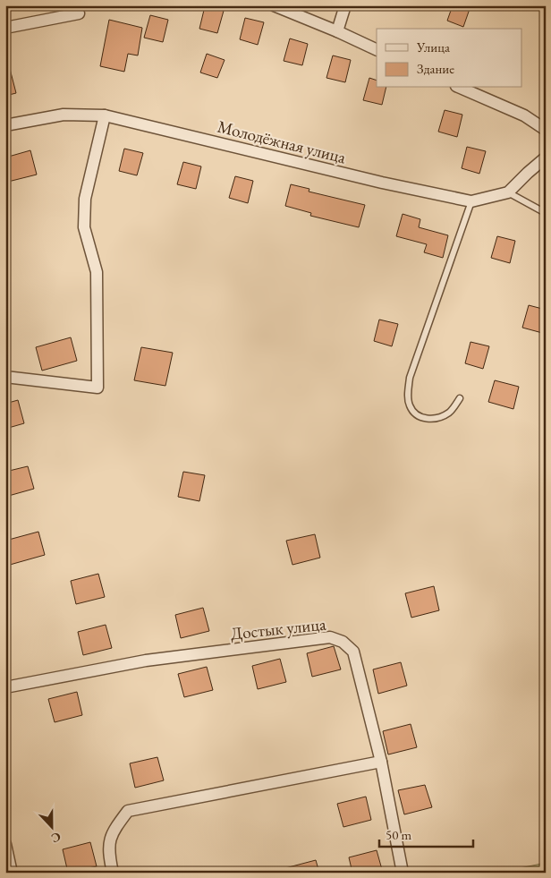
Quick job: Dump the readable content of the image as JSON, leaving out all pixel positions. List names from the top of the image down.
{
  "streets": {
    "street": ["Молодёжная улица", "Достык улица"]
  },
  "legend": ["Улица", "Здание"],
  "scale_bar": "50 m",
  "north": "bottom"
}
